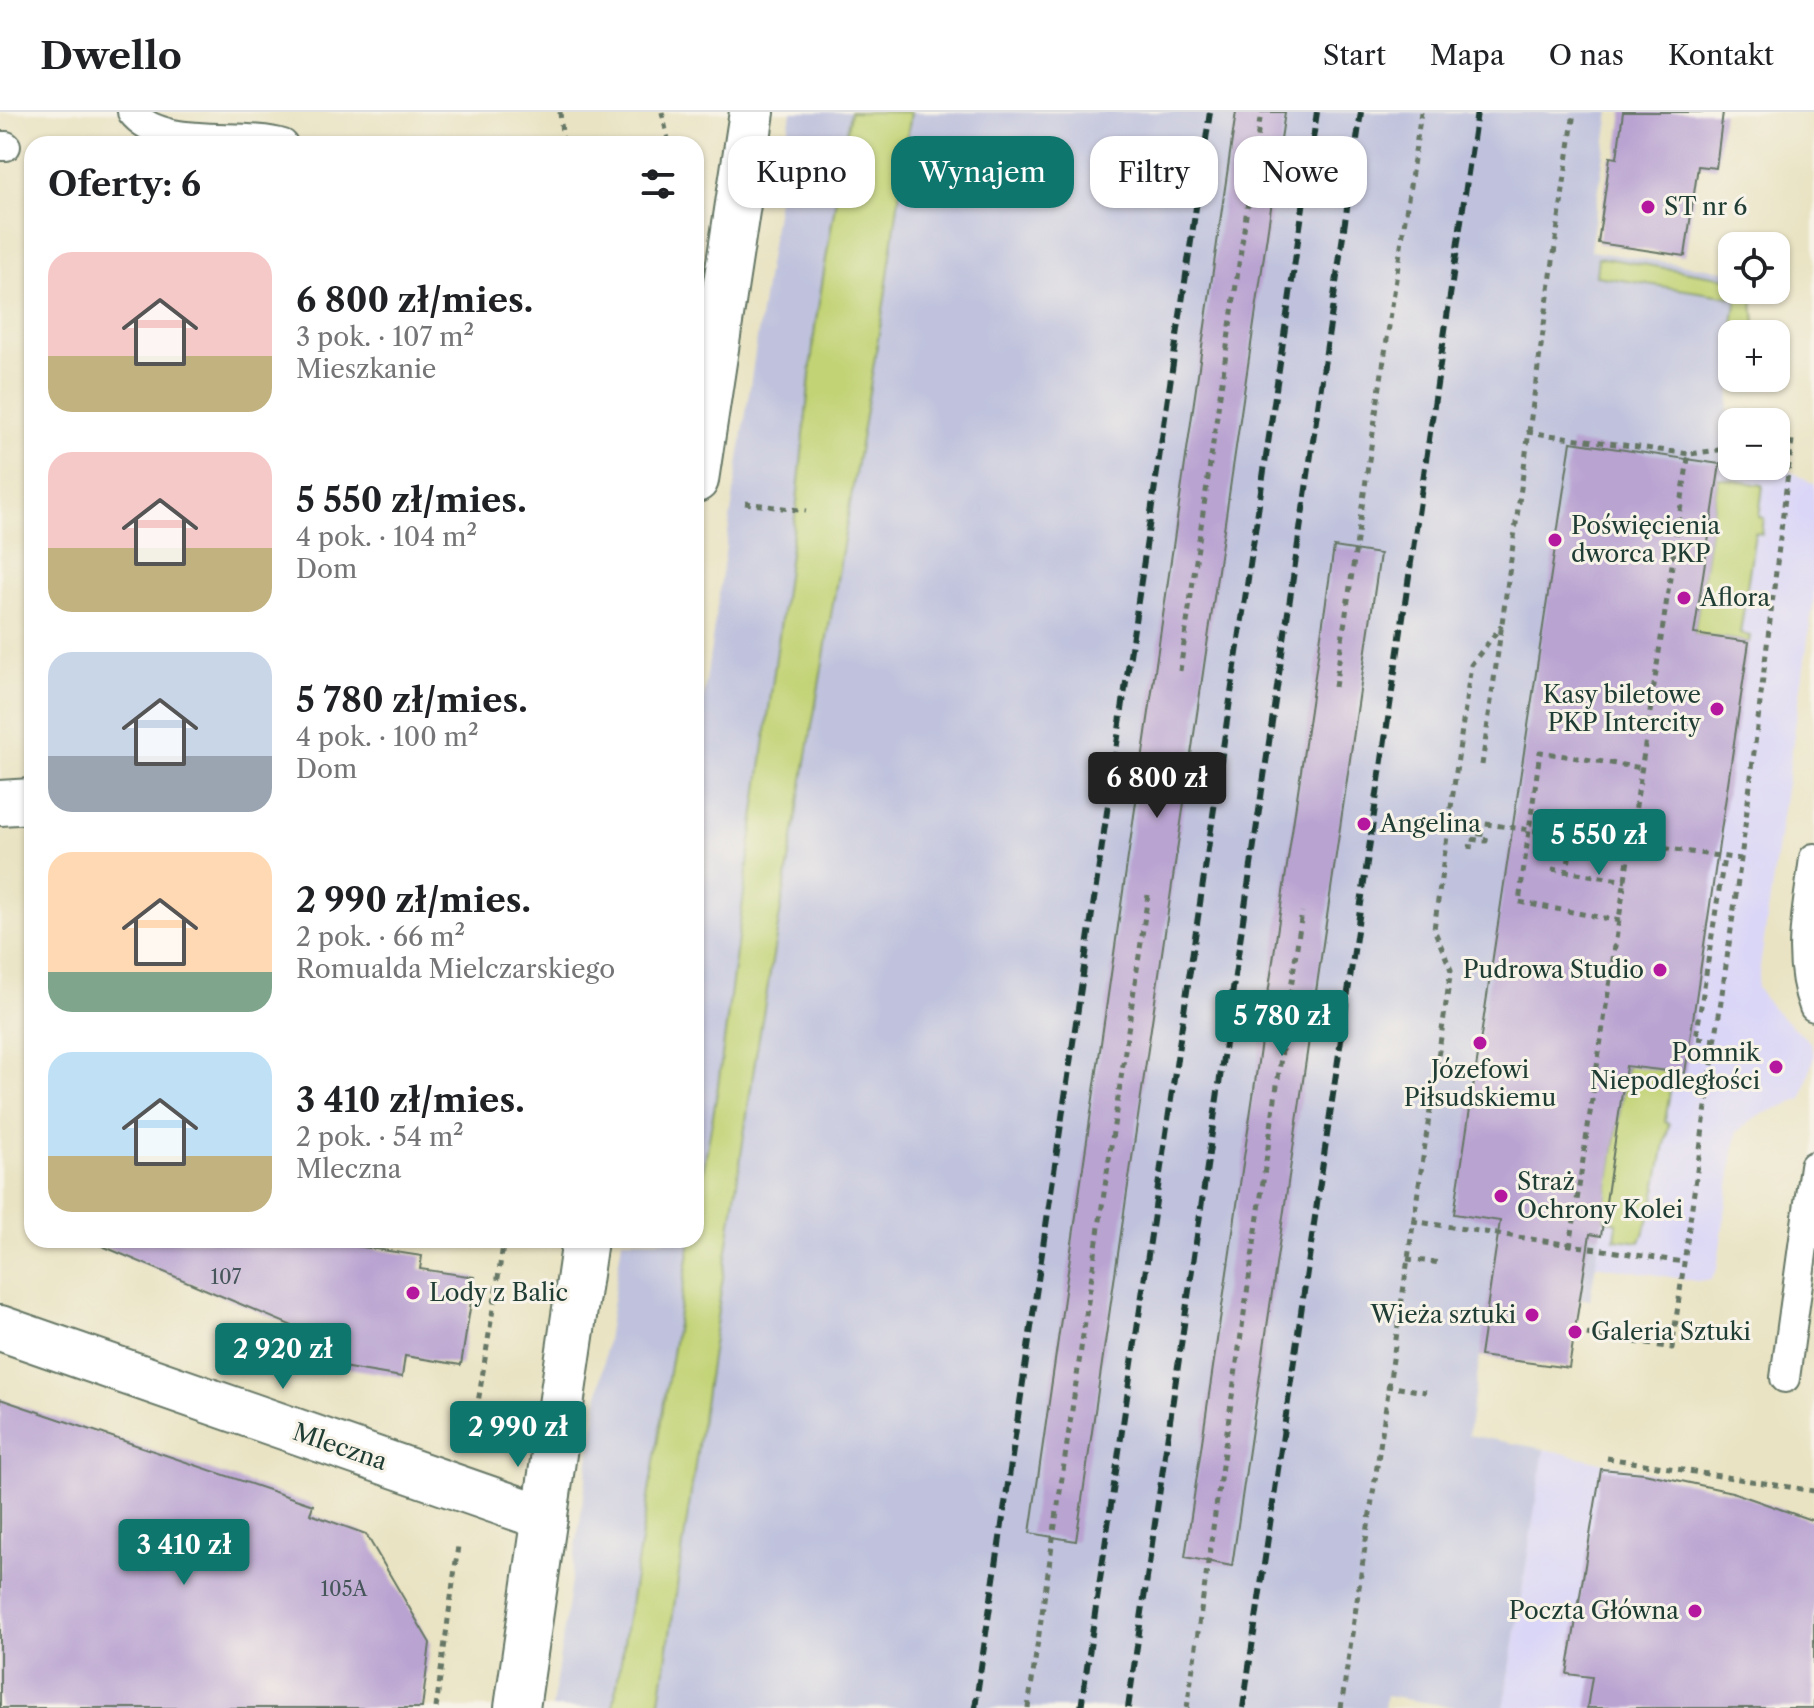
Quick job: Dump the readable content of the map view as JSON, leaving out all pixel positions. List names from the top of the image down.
{
  "streets": {
    "street": ["Mleczna"]
  },
  "places": [
    "ST nr 6",
    "Poświęcienia dworca PKP",
    "Aflora",
    "Kasy biletowe PKP Intercity",
    "Angelina",
    "Pudrowa Studio",
    "Józefowi Piłsudskiemu",
    "Pomnik Niepodległości",
    "Straż Ochrony Kolei",
    "Lody z Balic",
    "Wieża sztuki",
    "Galeria Sztuki",
    "Poczta Główna"
  ],
  "house_numbers": ["107", "105A"],
  "page": {
    "header": "Dwello",
    "nav": [
      "Start",
      "Mapa",
      "O nas",
      "Kontakt"
    ],
    "chip": [
      "Kupno",
      "Wynajem",
      "Filtry",
      "Nowe"
    ],
    "heading": "Oferty: 6",
    "map_buttons": ["+", "−"],
    "list": [
      {
        "name": "6 800 zł/mies.",
        "note": "3 pok. · 107 m² · Mieszkanie"
      },
      {
        "name": "5 550 zł/mies.",
        "note": "4 pok. · 104 m² · Dom"
      },
      {
        "name": "5 780 zł/mies.",
        "note": "4 pok. · 100 m² · Dom"
      },
      {
        "name": "2 990 zł/mies.",
        "note": "2 pok. · 66 m² · Romualda Mielczarskiego"
      },
      {
        "name": "3 410 zł/mies.",
        "note": "2 pok. · 54 m² · Mleczna"
      }
    ],
    "price": [
      "6 800 zł",
      "5 550 zł",
      "5 780 zł",
      "2 920 zł",
      "2 990 zł",
      "3 410 zł"
    ]
  }
}
